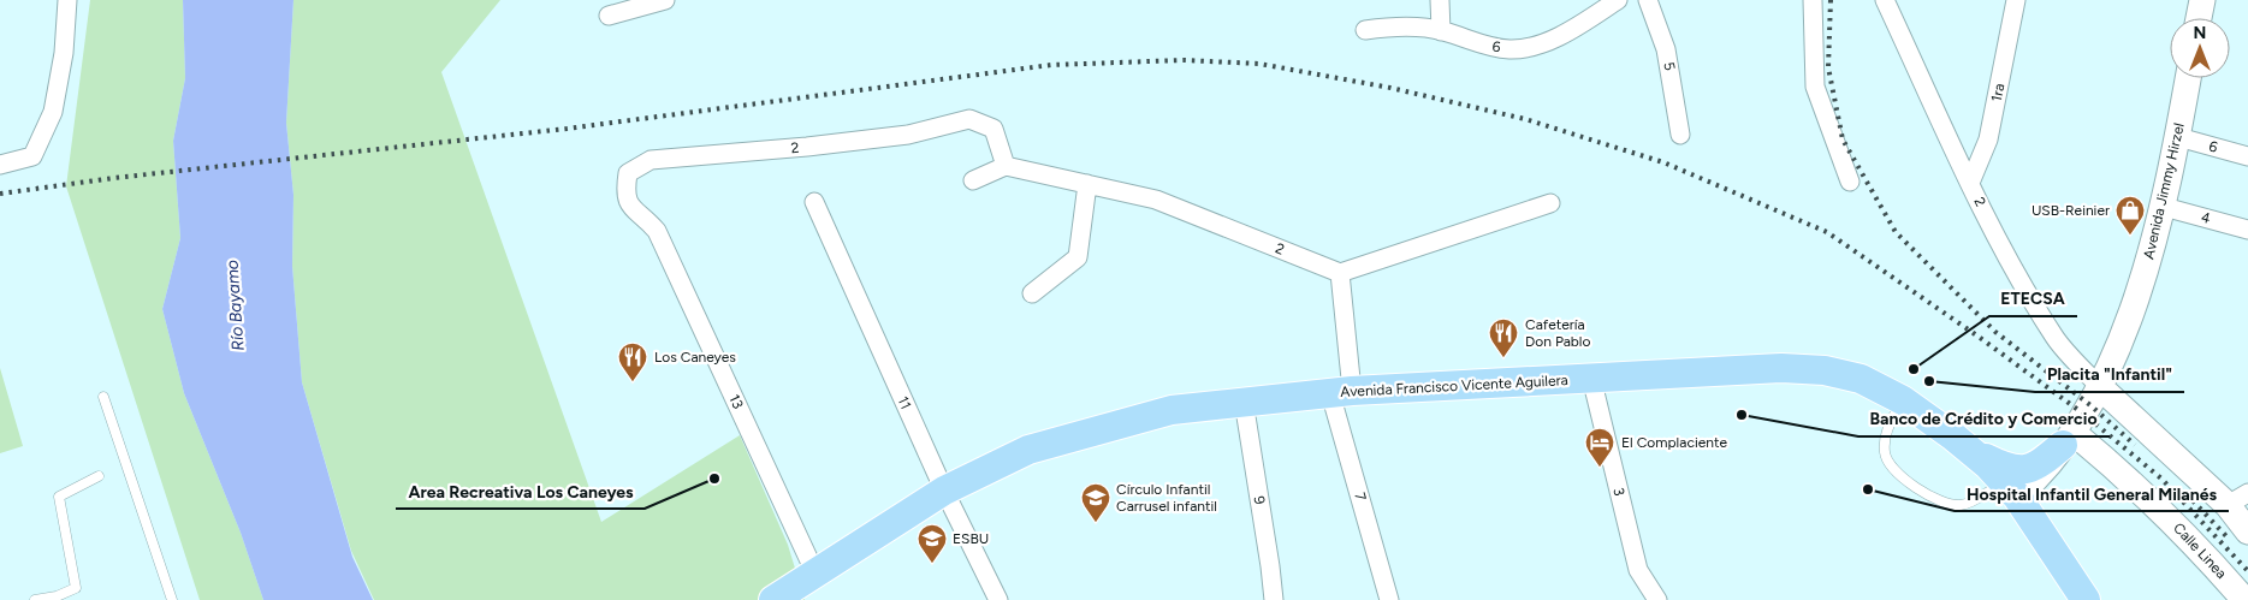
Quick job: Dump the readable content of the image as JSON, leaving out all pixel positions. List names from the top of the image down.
{
  "streets": {
    "main road": ["Avenida Jimmy Hirzel", "Avenida Francisco Vicente Aguilera", "Calle Linea"],
    "street": [
      "6",
      "5",
      "1ra",
      "2",
      "4",
      "13",
      "11",
      "3",
      "7",
      "9"
    ]
  },
  "crossings": [
    ["6", "Avenida Jimmy Hirzel"],
    ["1ra", "2"],
    ["2", "Avenida Jimmy Hirzel"],
    ["2", "13"],
    ["2", "7"],
    ["Avenida Jimmy Hirzel", "4"],
    ["Avenida Jimmy Hirzel", "Avenida Francisco Vicente Aguilera"],
    ["Avenida Jimmy Hirzel", "Calle Linea"],
    ["Avenida Francisco Vicente Aguilera", "13"],
    ["Avenida Francisco Vicente Aguilera", "11"],
    ["Avenida Francisco Vicente Aguilera", "3"],
    ["Avenida Francisco Vicente Aguilera", "7"],
    ["Avenida Francisco Vicente Aguilera", "9"]
  ],
  "water": ["Río Bayamo"],
  "places": {
    "shop": ["USB-Reinier"],
    "restaurant": ["Cafetería Don Pablo", "Los Caneyes"],
    "other": [
      "ETECSA",
      "Placita \"Infantil\"",
      "Banco de Crédito y Comercio",
      "Area Recreativa Los Caneyes",
      "Hospital Infantil General Milanés"
    ],
    "hotel": ["El Complaciente"],
    "school or university": ["Círculo Infantil Carrusel infantil", "ESBU"]
  },
  "north": "top"
}
